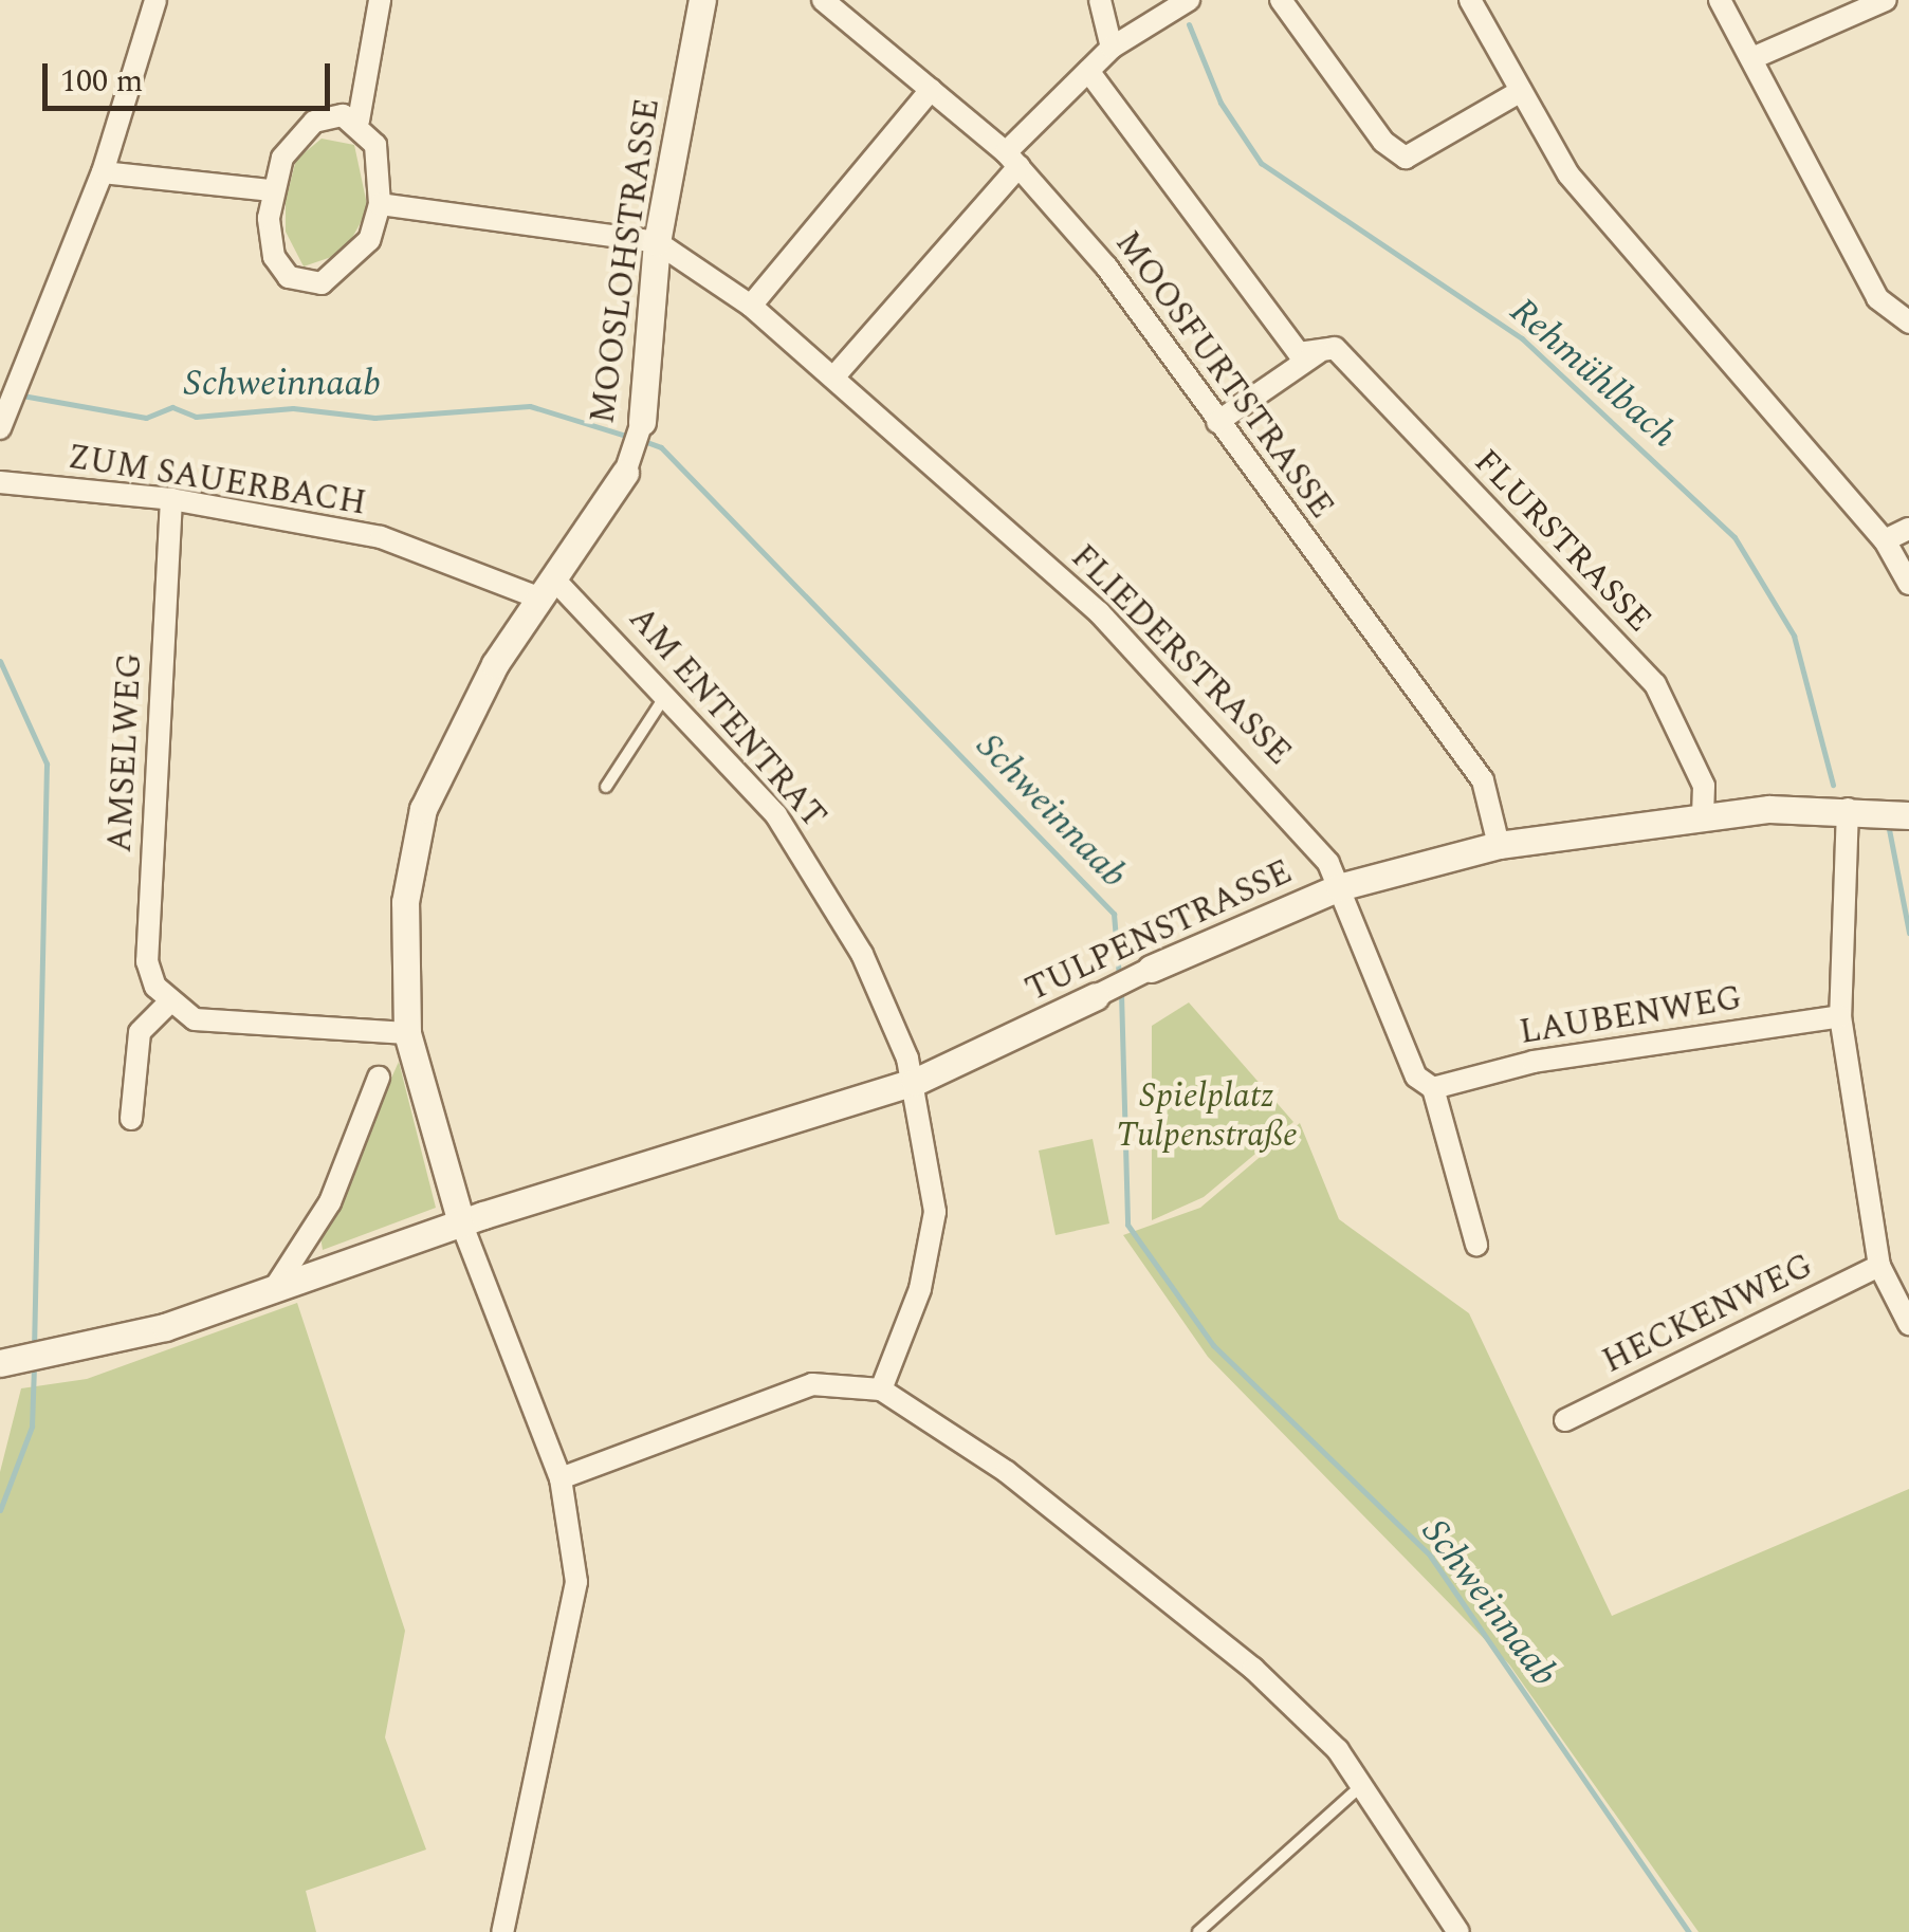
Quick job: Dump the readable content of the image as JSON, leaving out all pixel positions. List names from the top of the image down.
{
  "streets": {
    "street": [
      "MOOSLOHSTRASSE",
      "MOOSFURTSTRASSE",
      "ZUM SAUERBACH",
      "FLURSTRASSE",
      "FLIEDERSTRASSE",
      "AM ENTENTRAT",
      "AMSELWEG",
      "TULPENSTRASSE",
      "LAUBENWEG",
      "HECKENWEG"
    ]
  },
  "crossings": [
    ["MOOSLOHSTRASSE", "ZUM SAUERBACH"],
    ["MOOSLOHSTRASSE", "FLIEDERSTRASSE"],
    ["MOOSLOHSTRASSE", "AM ENTENTRAT"],
    ["MOOSLOHSTRASSE", "TULPENSTRASSE"],
    ["MOOSFURTSTRASSE", "TULPENSTRASSE"],
    ["ZUM SAUERBACH", "AM ENTENTRAT"],
    ["ZUM SAUERBACH", "AMSELWEG"],
    ["FLURSTRASSE", "TULPENSTRASSE"],
    ["FLIEDERSTRASSE", "TULPENSTRASSE"],
    ["FLIEDERSTRASSE", "LAUBENWEG"],
    ["AM ENTENTRAT", "TULPENSTRASSE"]
  ],
  "water": ["Rehmühlbach", "Schweinnaab"],
  "parks": ["Spielplatz Tulpenstraße"],
  "scale_bar": "100 m"
}
